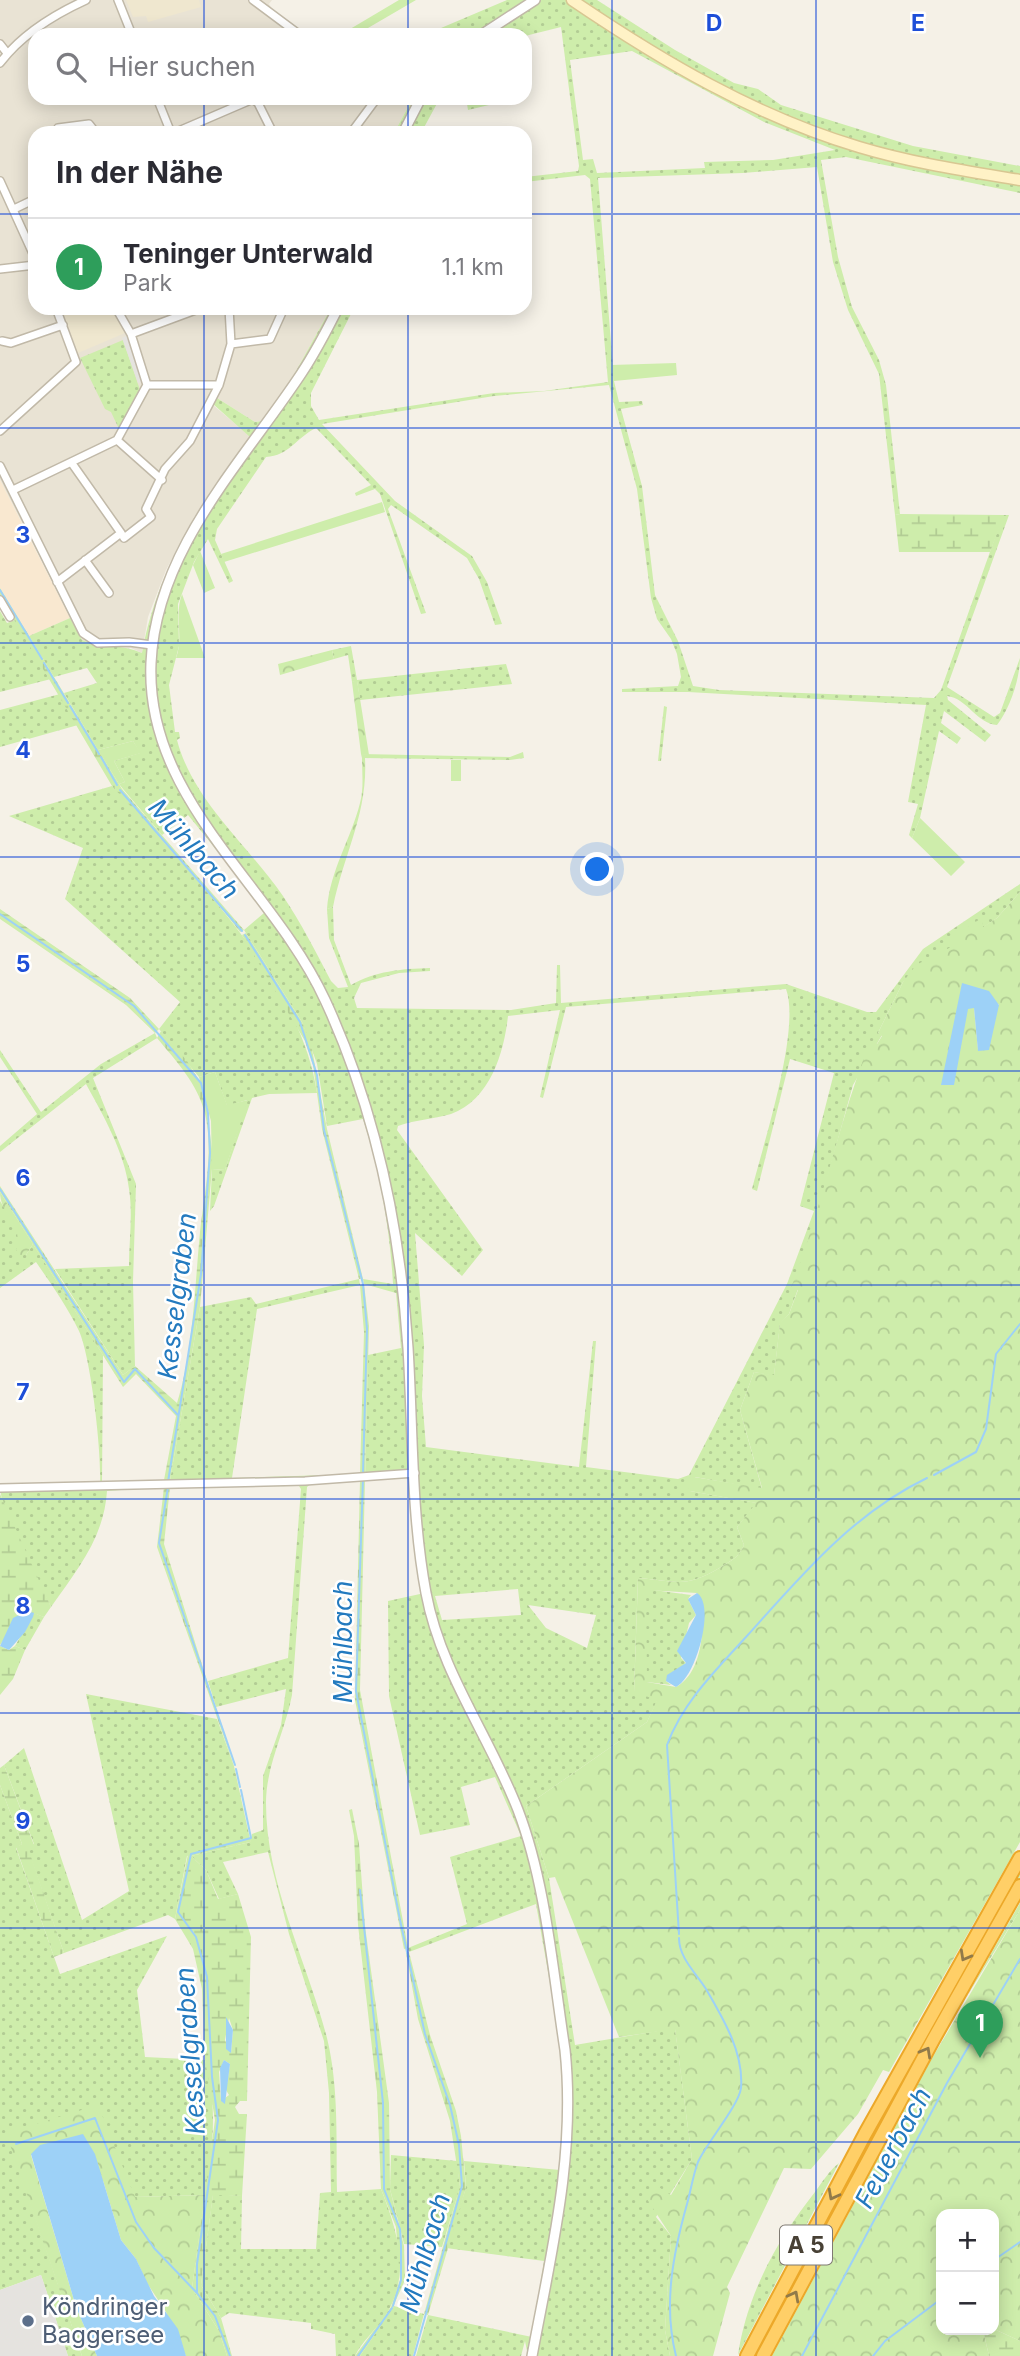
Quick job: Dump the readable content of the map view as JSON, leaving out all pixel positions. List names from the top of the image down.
{
  "streets": {
    "highway": ["A 5"]
  },
  "water": ["Mühlbach", "Kesselgraben", "Feuerbach"],
  "places": ["Köndringer Baggersee"],
  "page": {
    "search": "Hier suchen",
    "heading": "In der Nähe",
    "list": [
      {
        "mark": "1",
        "name": "Teninger Unterwald",
        "note": "Park",
        "value": "1.1 km"
      }
    ],
    "pins": "1",
    "map_buttons": ["+", "−"]
  },
  "grid": {
    "columns": ["D", "E"],
    "rows": [
      "3",
      "4",
      "5",
      "6",
      "7",
      "8",
      "9"
    ]
  }
}
